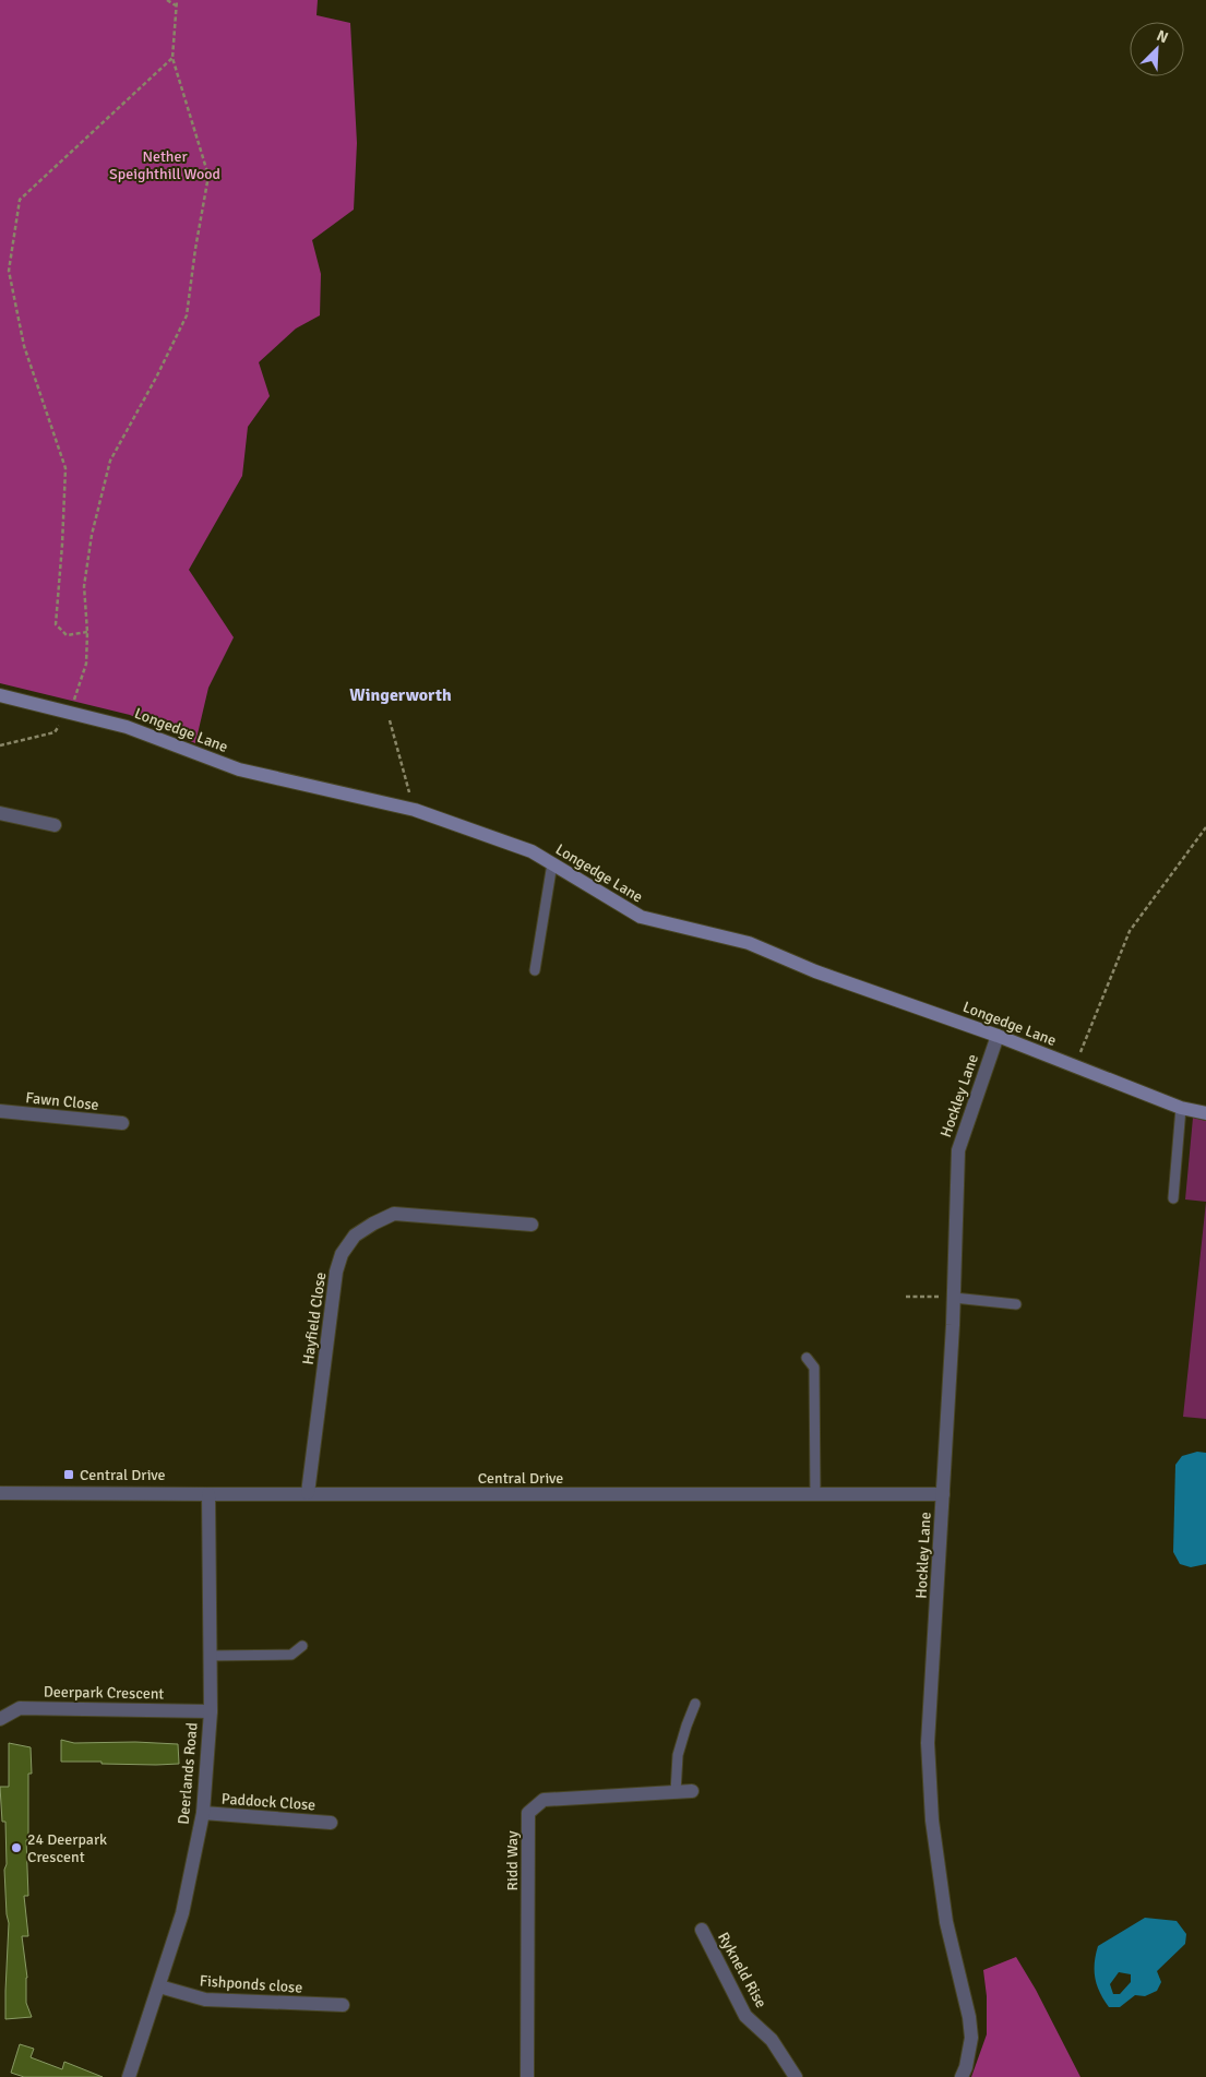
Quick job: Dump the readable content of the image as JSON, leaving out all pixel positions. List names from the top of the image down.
{
  "streets": {
    "street": [
      "Longedge Lane",
      "Hockley Lane",
      "Fawn Close",
      "Hayfield Close",
      "Central Drive",
      "Deerpark Crescent",
      "Deerlands Road",
      "Paddock Close",
      "Ridd Way",
      "Rykneld Rise",
      "Fishponds close"
    ]
  },
  "crossings": [
    ["Longedge Lane", "Hockley Lane"],
    ["Hockley Lane", "Central Drive"],
    ["Hayfield Close", "Central Drive"],
    ["Central Drive", "Deerlands Road"],
    ["Deerpark Crescent", "Deerlands Road"],
    ["Deerlands Road", "Paddock Close"],
    ["Deerlands Road", "Fishponds close"]
  ],
  "districts": ["Wingerworth"],
  "parks": ["Nether Speighthill Wood"],
  "places": {
    "transit": ["Central Drive"],
    "other": ["24 Deerpark Crescent"]
  },
  "north": "top right"
}
